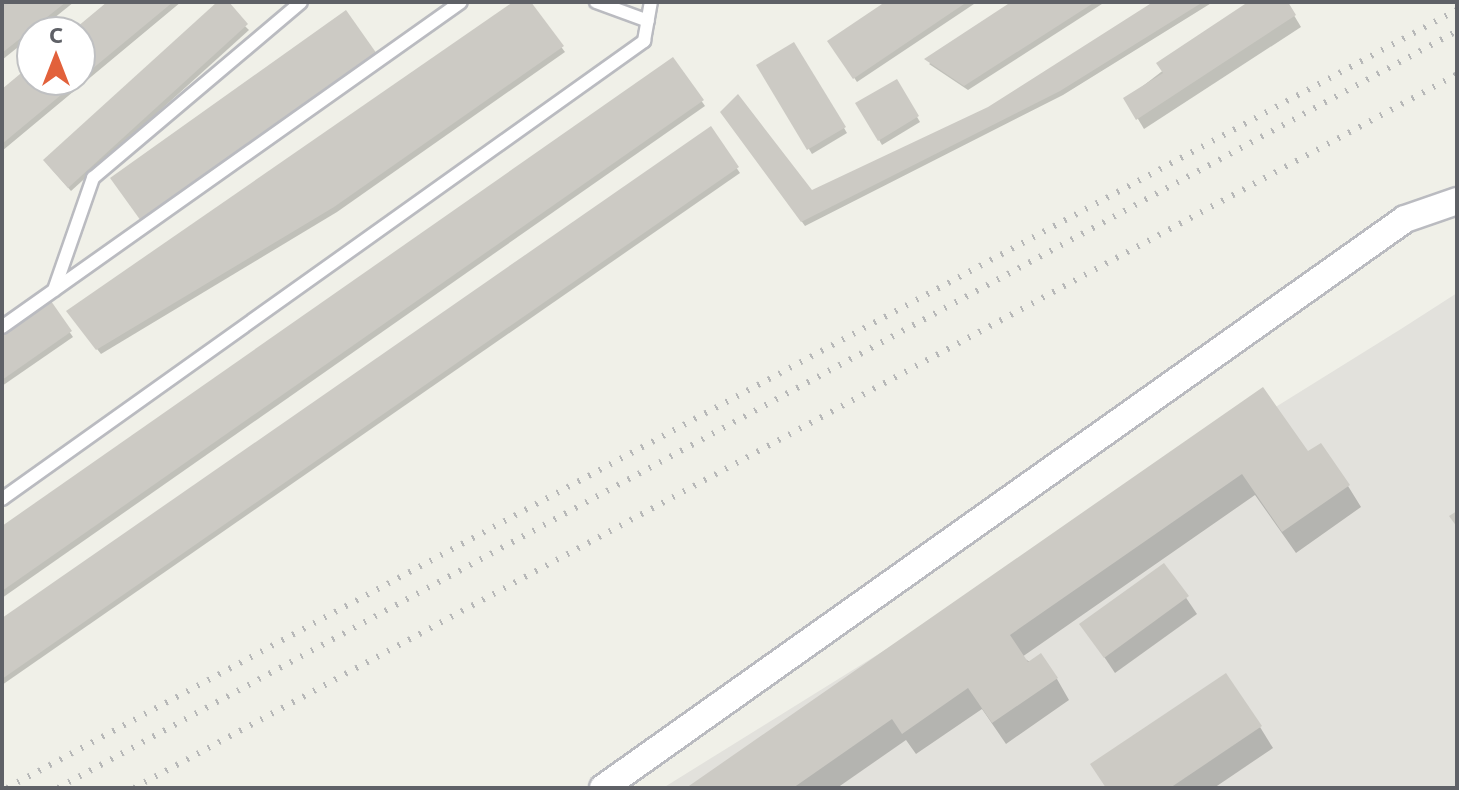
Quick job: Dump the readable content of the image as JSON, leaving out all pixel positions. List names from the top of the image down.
{
  "north": "top"
}
